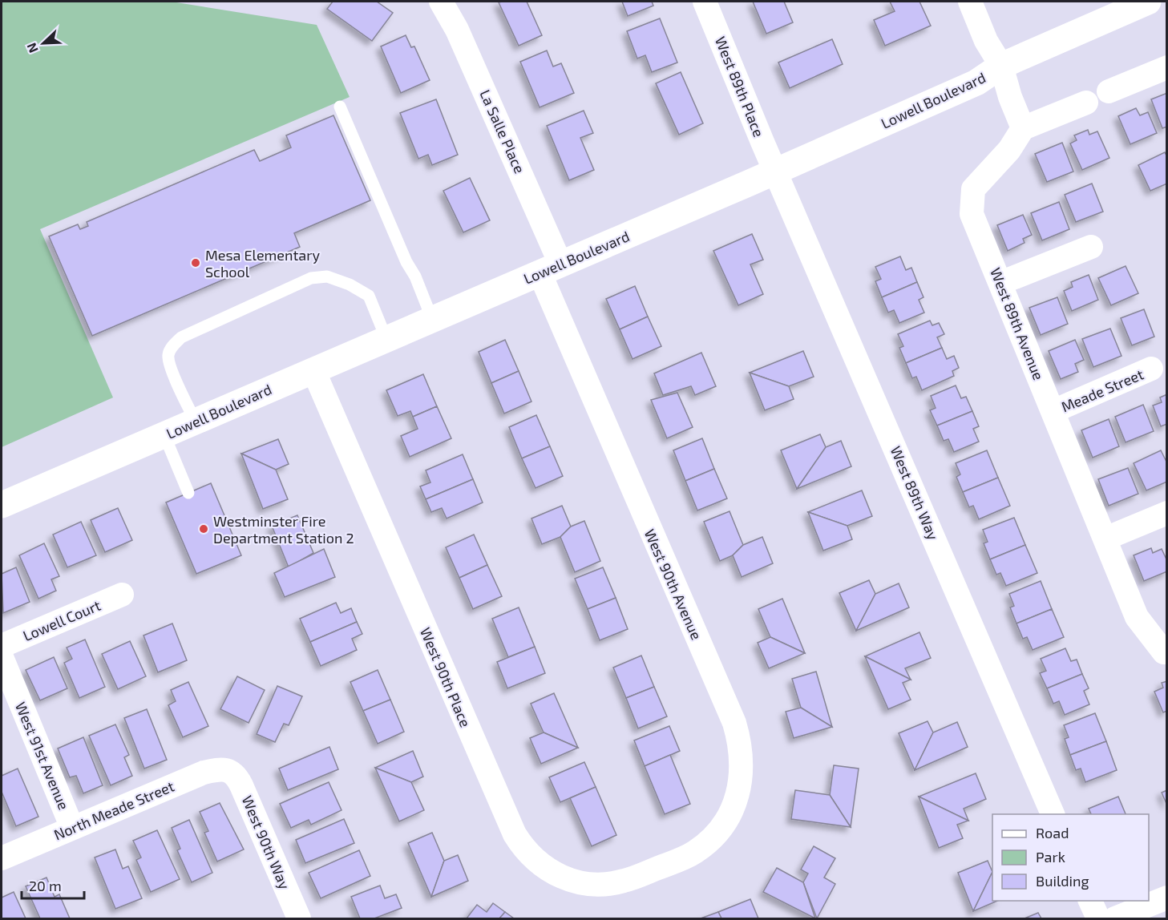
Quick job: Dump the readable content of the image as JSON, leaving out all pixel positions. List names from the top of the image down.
{
  "streets": {
    "street": [
      "West 89th Place",
      "Lowell Boulevard",
      "La Salle Place",
      "West 89th Avenue",
      "Meade Street",
      "West 89th Way",
      "West 90th Avenue",
      "Lowell Court",
      "West 90th Place",
      "West 91st Avenue",
      "North Meade Street",
      "West 90th Way"
    ]
  },
  "crossings": [
    ["West 89th Place", "Lowell Boulevard"],
    ["West 89th Place", "West 89th Way"],
    ["Lowell Boulevard", "La Salle Place"],
    ["Lowell Boulevard", "West 89th Way"],
    ["Lowell Boulevard", "West 90th Avenue"],
    ["Lowell Boulevard", "West 90th Place"],
    ["La Salle Place", "West 90th Avenue"],
    ["West 89th Avenue", "Meade Street"],
    ["West 90th Avenue", "West 90th Place"],
    ["West 91st Avenue", "North Meade Street"],
    ["North Meade Street", "West 90th Way"]
  ],
  "places": ["Mesa Elementary School", "Westminster Fire Department Station 2"],
  "legend": ["Road", "Park", "Building"],
  "scale_bar": "20 m",
  "north": "bottom left"
}
